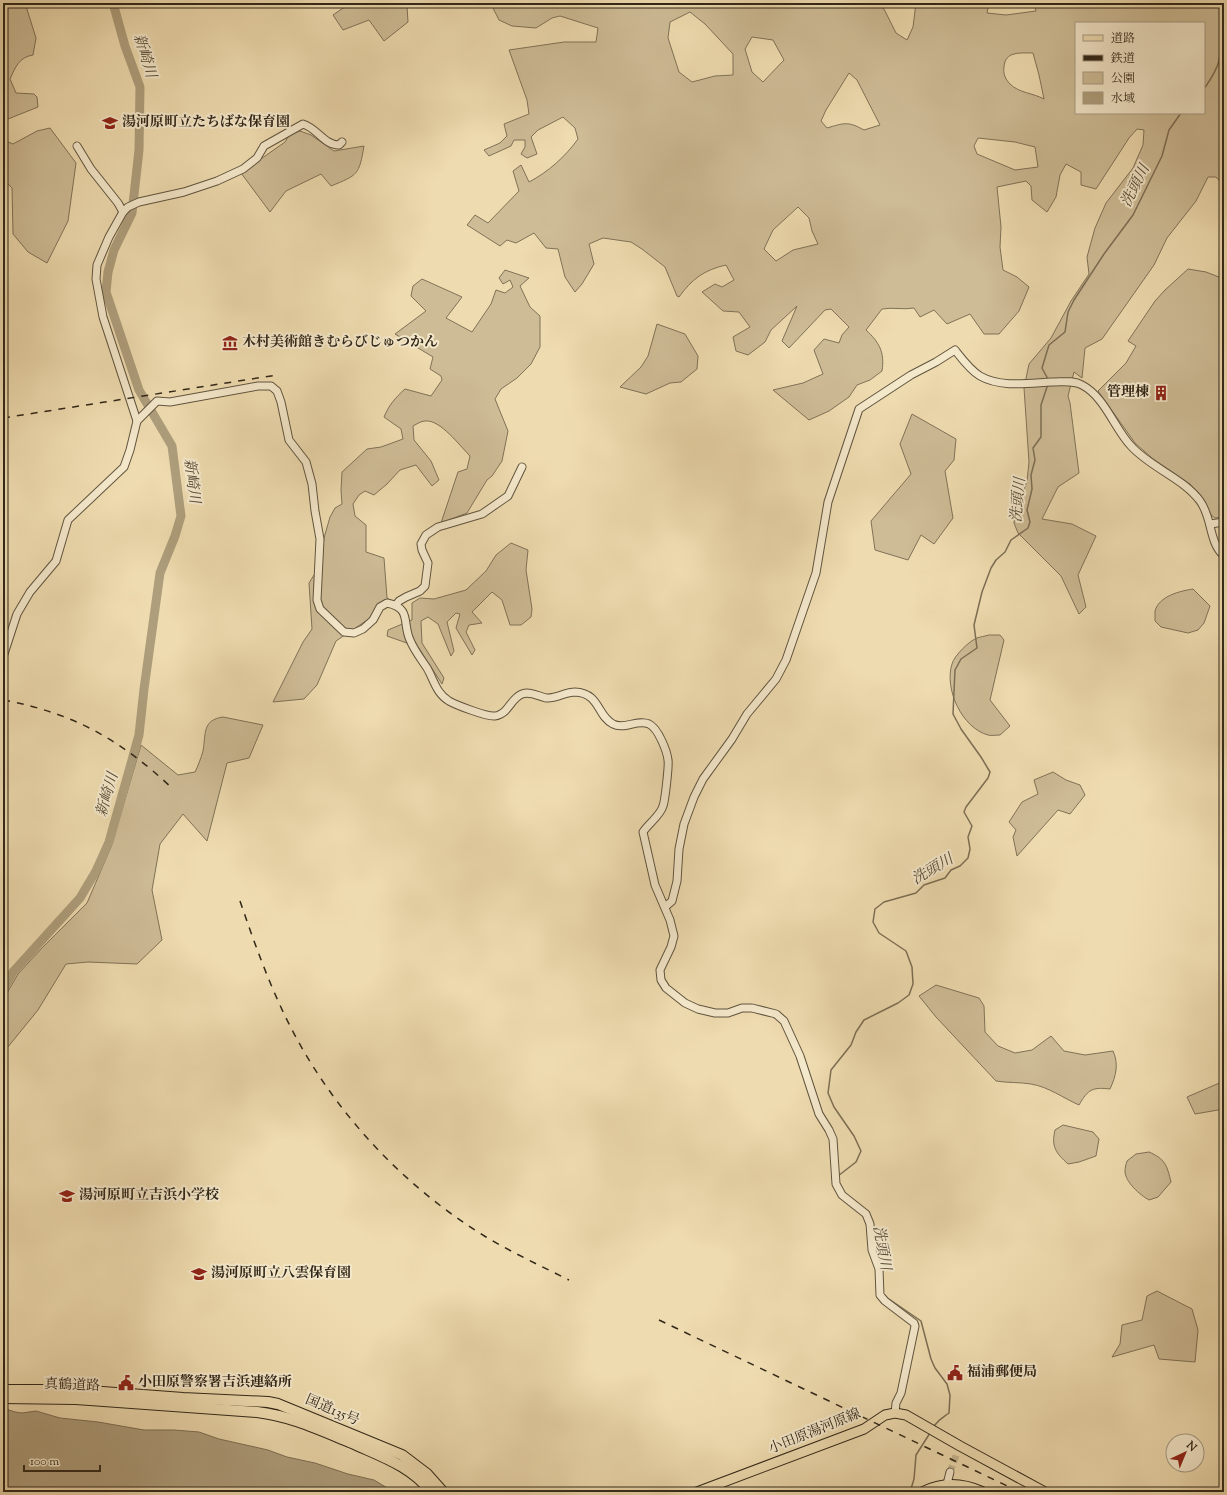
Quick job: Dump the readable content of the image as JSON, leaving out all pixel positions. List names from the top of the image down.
{
  "streets": {
    "highway": ["真鶴道路", "国道135号"],
    "main road": ["小田原湯河原線"]
  },
  "water": ["新崎川", "洗頭川"],
  "places": {
    "school or university": ["湯河原町立たちばな保育園", "湯河原町立吉浜小学校", "湯河原町立八雲保育園"],
    "museum": ["木村美術館きむらびじゅつかん"],
    "building": ["管理棟"],
    "public building": ["福浦郵便局", "小田原警察署吉浜連絡所"]
  },
  "legend": [
    "道路",
    "鉄道",
    "公園",
    "水域"
  ],
  "scale_bar": "100 m",
  "north": "top right"
}
